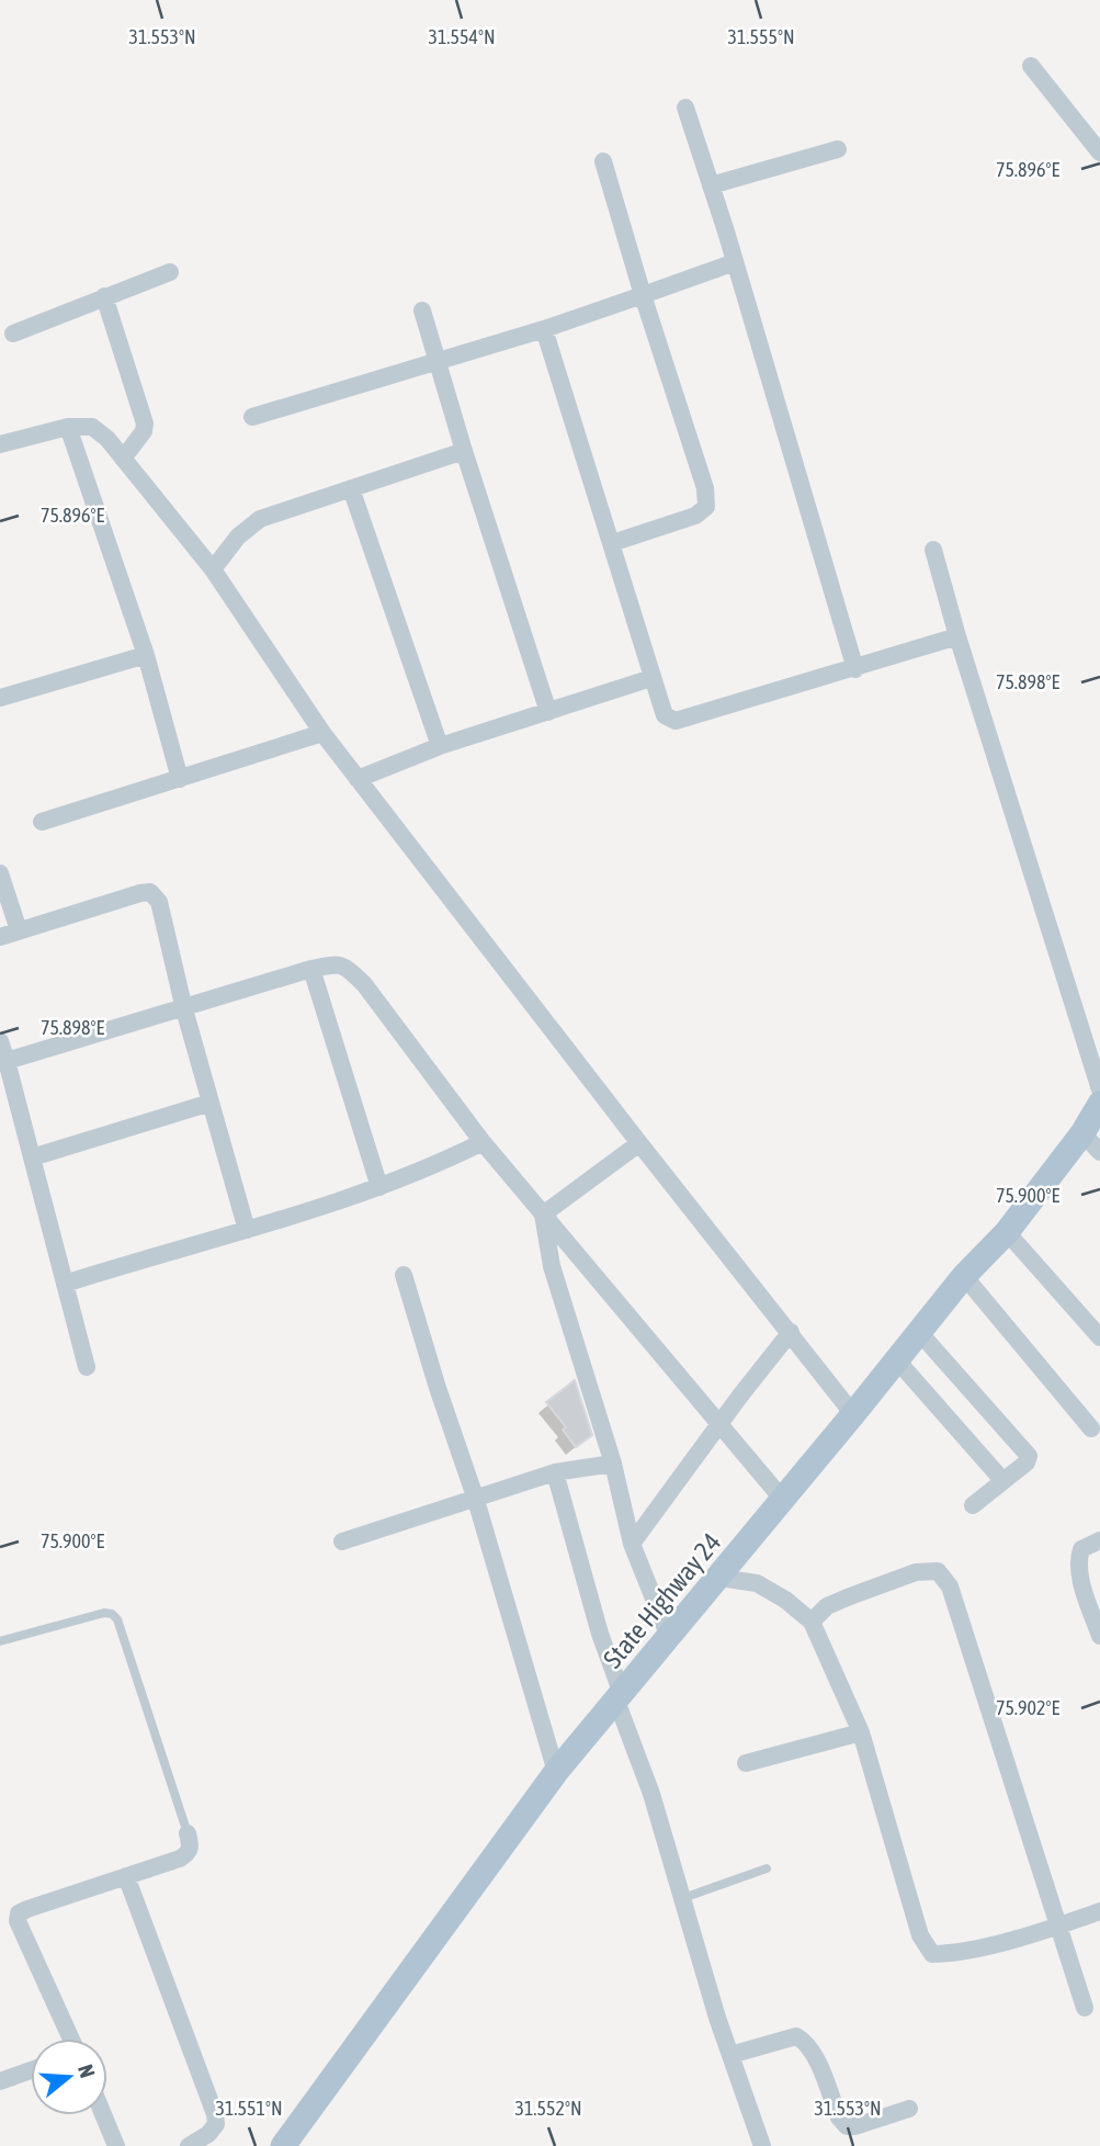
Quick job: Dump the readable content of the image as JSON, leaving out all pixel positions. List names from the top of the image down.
{
  "streets": {
    "main road": ["State Highway 24"]
  },
  "north": "right",
  "coordinates": [
    "31.553°N",
    "31.554°N",
    "31.555°N",
    "75.896°E",
    "75.898°E",
    "75.900°E",
    "75.902°E",
    "31.551°N",
    "31.552°N"
  ]
}
